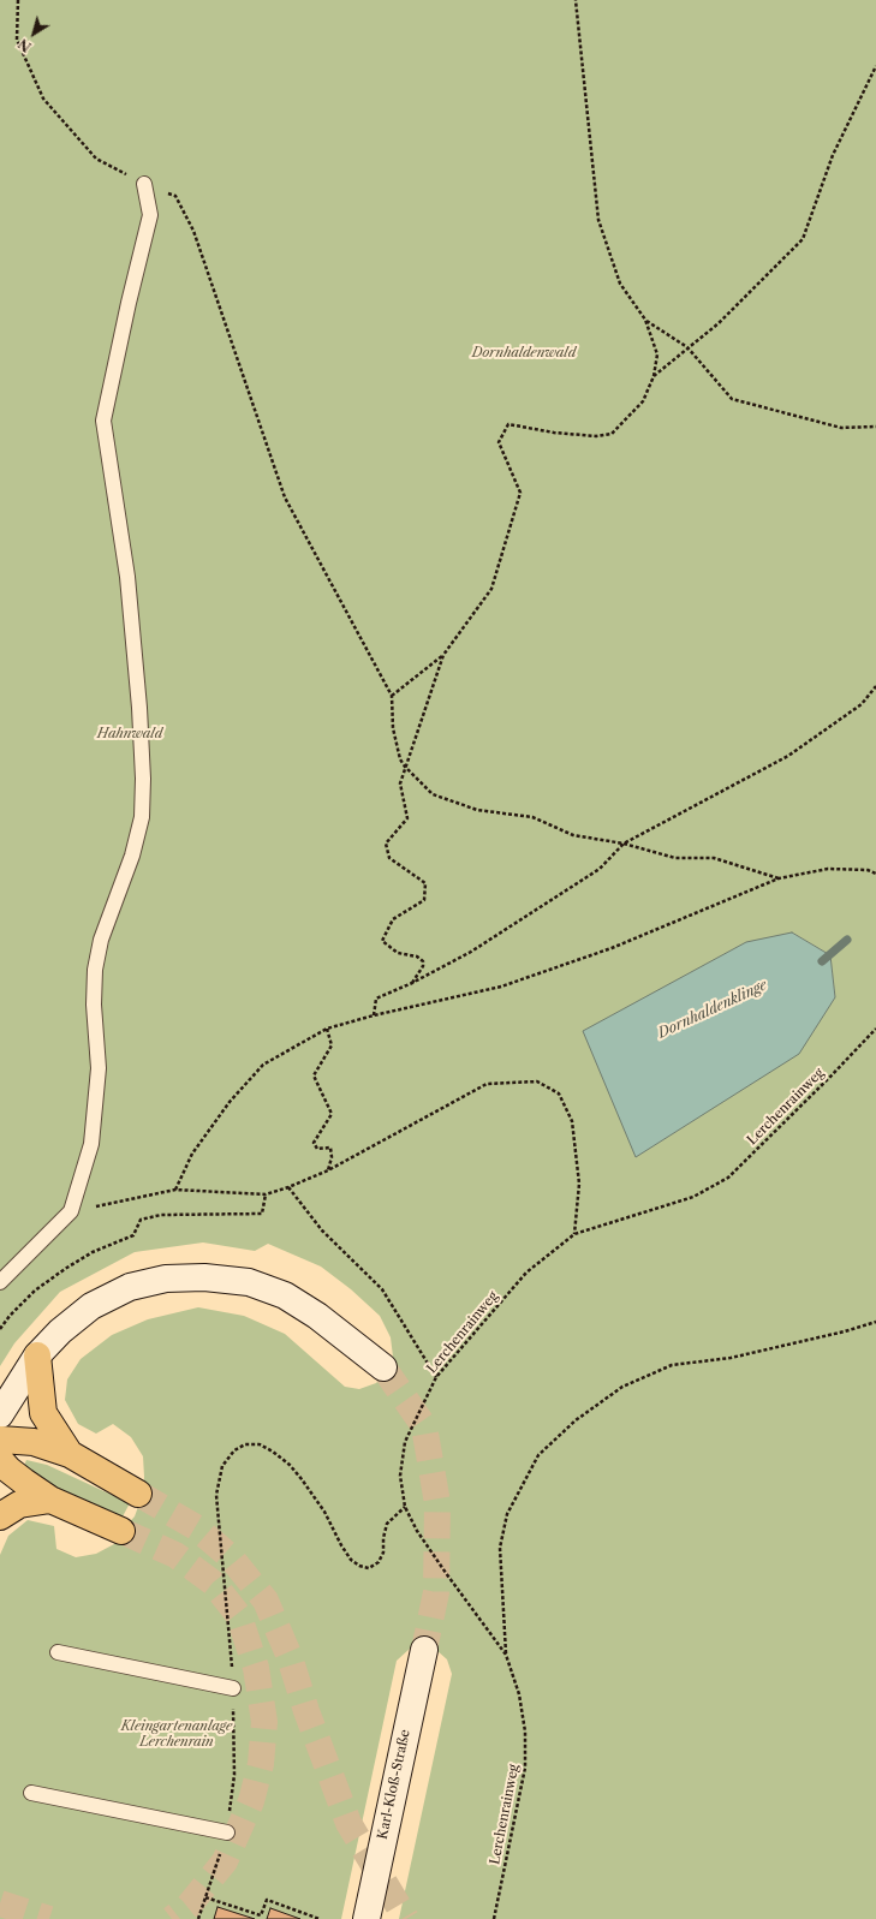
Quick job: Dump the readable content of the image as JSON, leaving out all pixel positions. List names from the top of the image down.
{
  "streets": {
    "main road": ["Karl-Kloß-Straße"],
    "path": ["Lerchenrainweg"]
  },
  "water": ["Dornhaldenklinge"],
  "parks": ["Dornhaldenwald", "Hahnwald", "Kleingartenanlage Lerchenrain"],
  "north": "bottom left"
}
